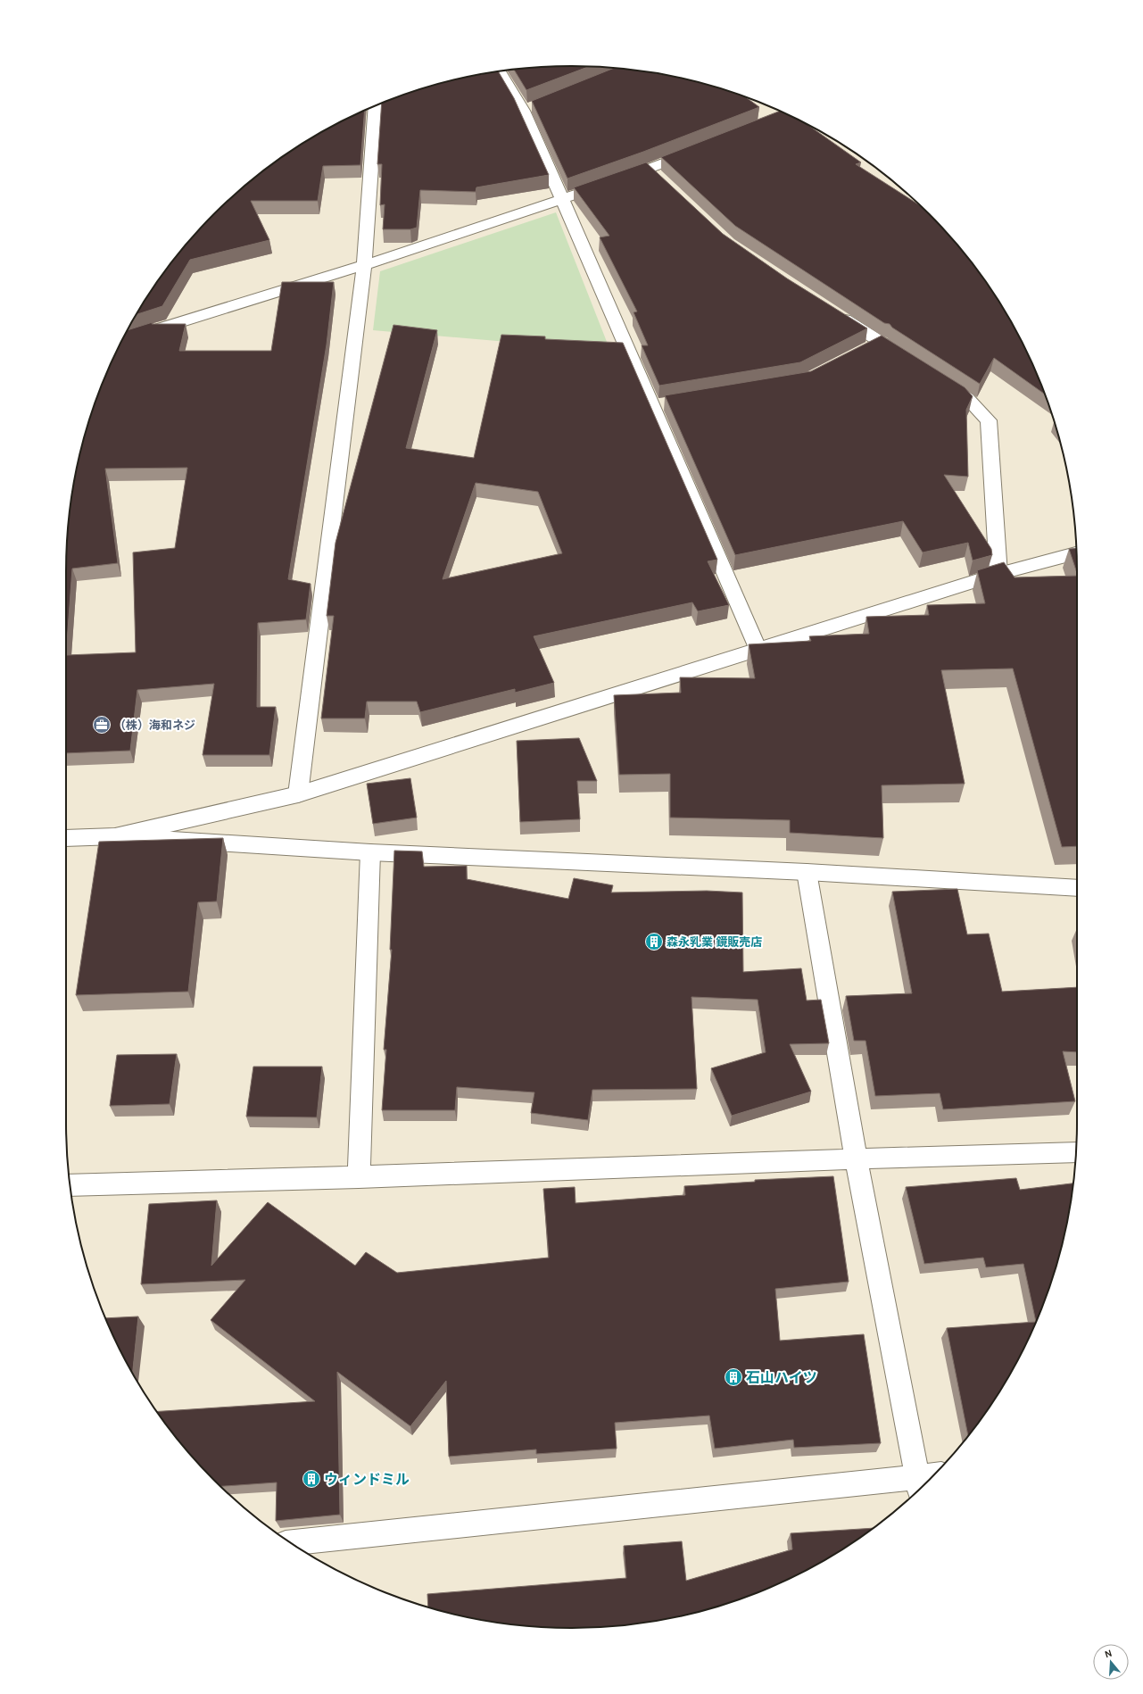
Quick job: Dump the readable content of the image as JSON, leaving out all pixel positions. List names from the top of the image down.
{
  "places": {
    "office": ["（株）海和ネジ"],
    "building": ["森永乳業 鏡販売店", "石山ハイツ", "ウィンドミル"]
  },
  "north": "top"
}
